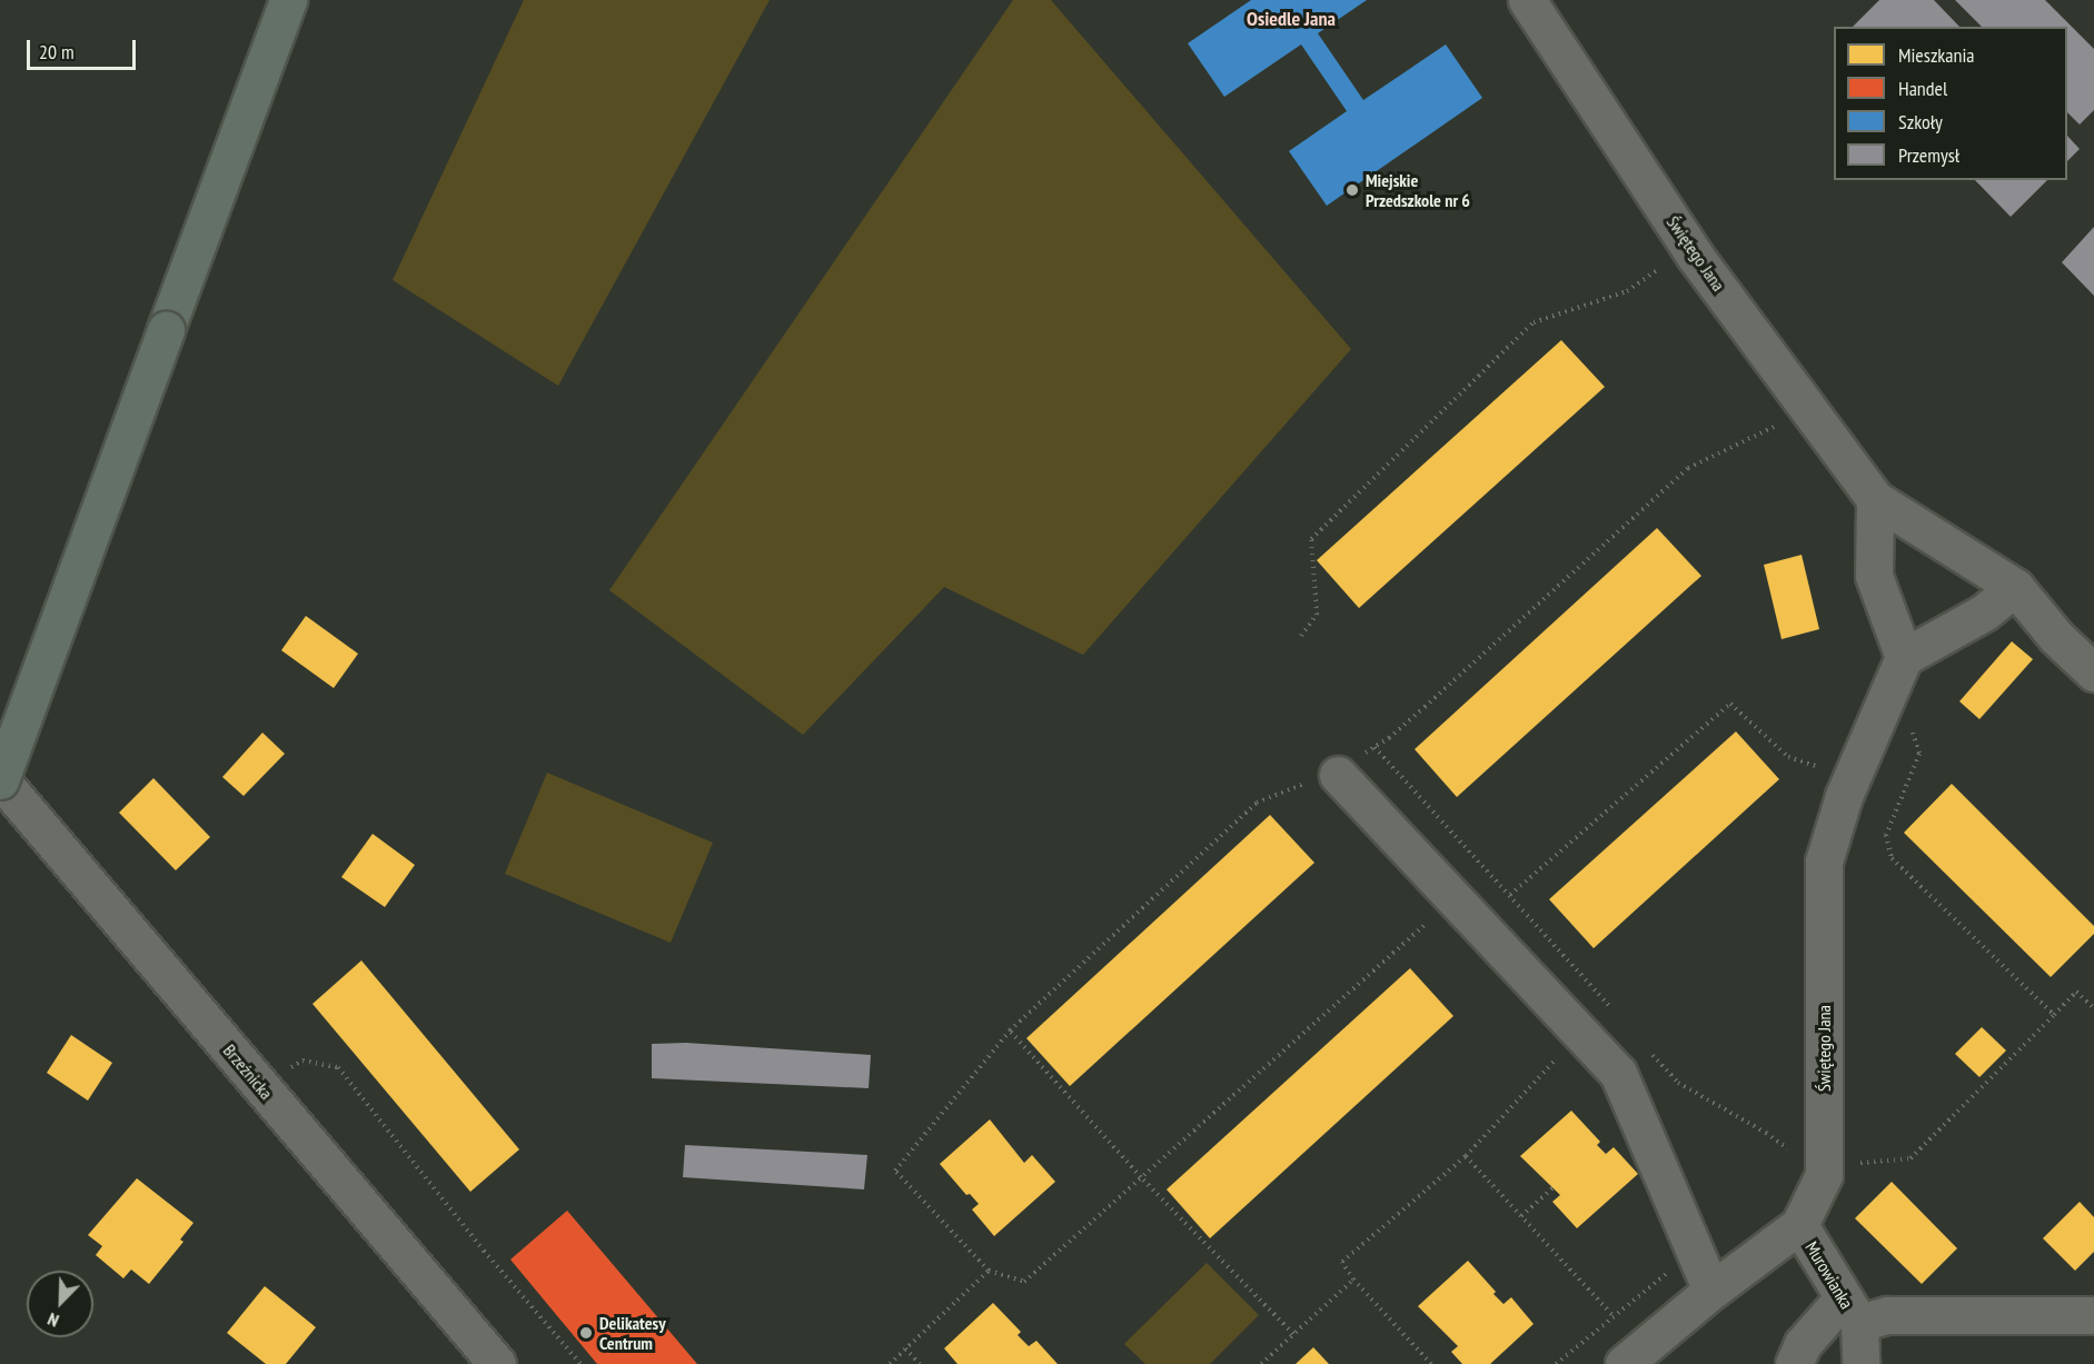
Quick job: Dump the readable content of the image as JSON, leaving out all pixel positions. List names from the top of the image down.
{
  "streets": {
    "street": ["Świętego Jana", "Brzeźnicka", "Murowianka"]
  },
  "crossings": [
    ["Świętego Jana", "Murowianka"]
  ],
  "districts": ["Osiedle Jana"],
  "places": ["Miejskie Przedszkole nr 6", "Delikatesy Centrum"],
  "legend": [
    "Mieszkania",
    "Handel",
    "Szkoły",
    "Przemysł"
  ],
  "scale_bar": "20 m",
  "north": "bottom left"
}
